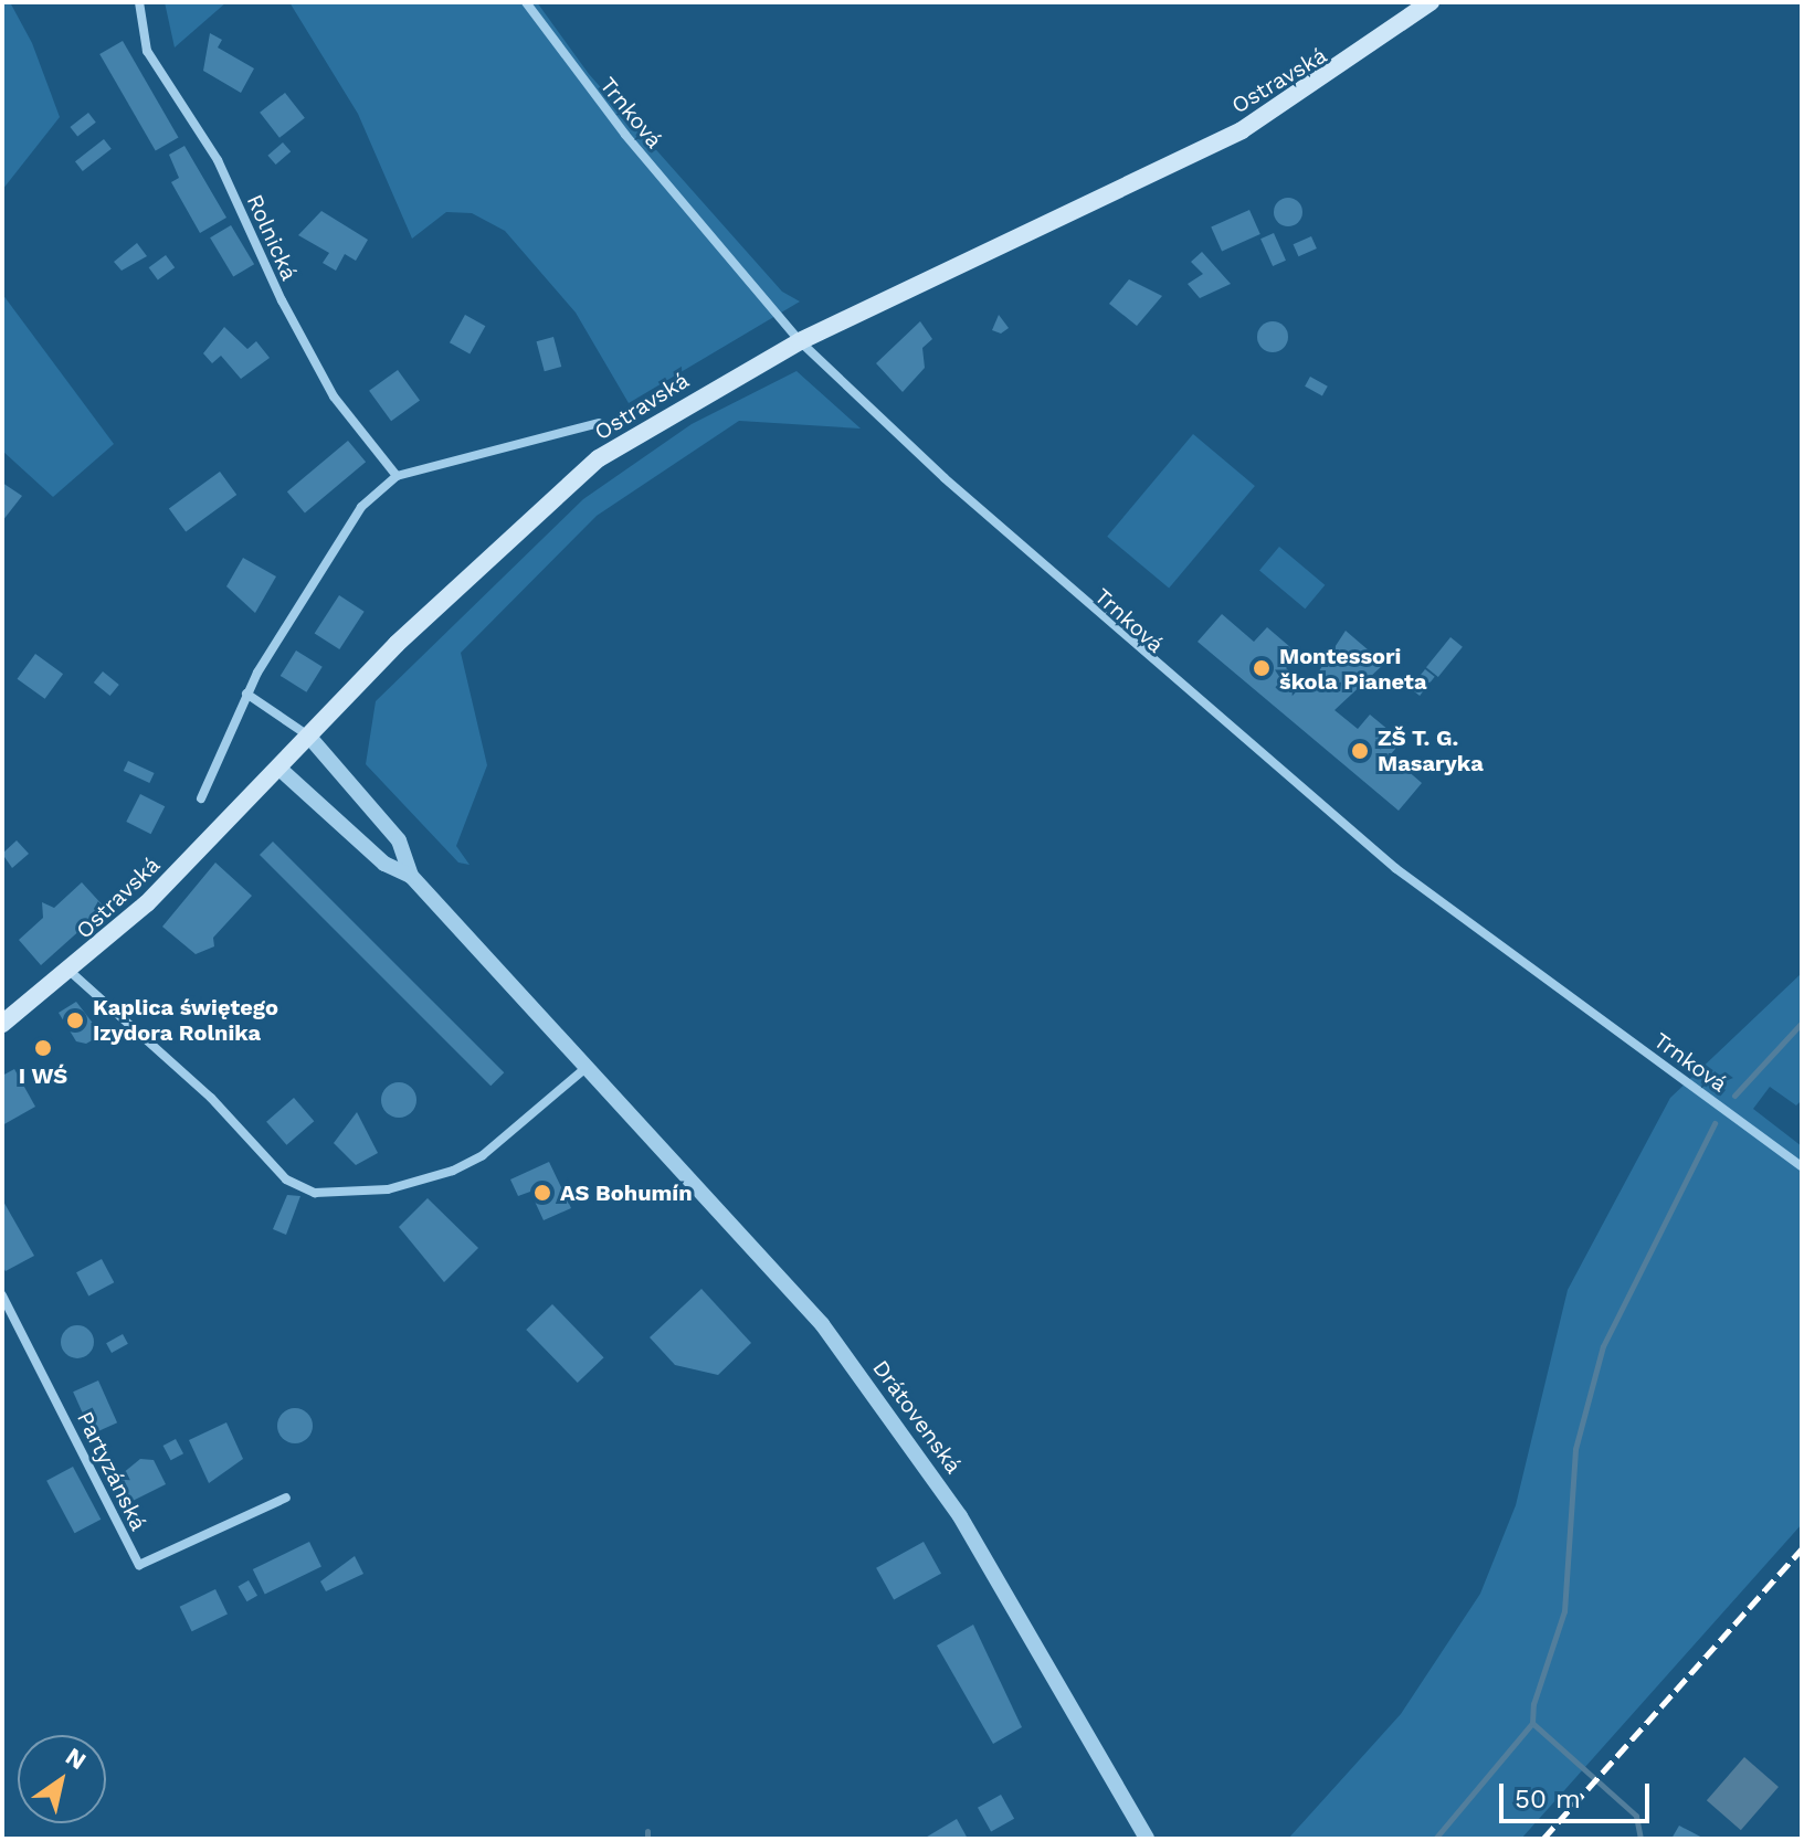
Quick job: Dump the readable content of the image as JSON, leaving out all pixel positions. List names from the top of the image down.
{
  "streets": {
    "main road": ["Ostravská"],
    "street": [
      "Trnková",
      "Rolnická",
      "Drátovenská",
      "Partyzánská"
    ]
  },
  "crossings": [
    ["Ostravská", "Trnková"],
    ["Ostravská", "Rolnická"],
    ["Ostravská", "Drátovenská"]
  ],
  "places": [
    "Montessori škola Pianeta",
    "ZŠ T. G. Masaryka",
    "Kaplica świętego Izydora Rolnika",
    "I WŚ",
    "AS Bohumín"
  ],
  "scale_bar": "50 m",
  "north": "top right"
}
